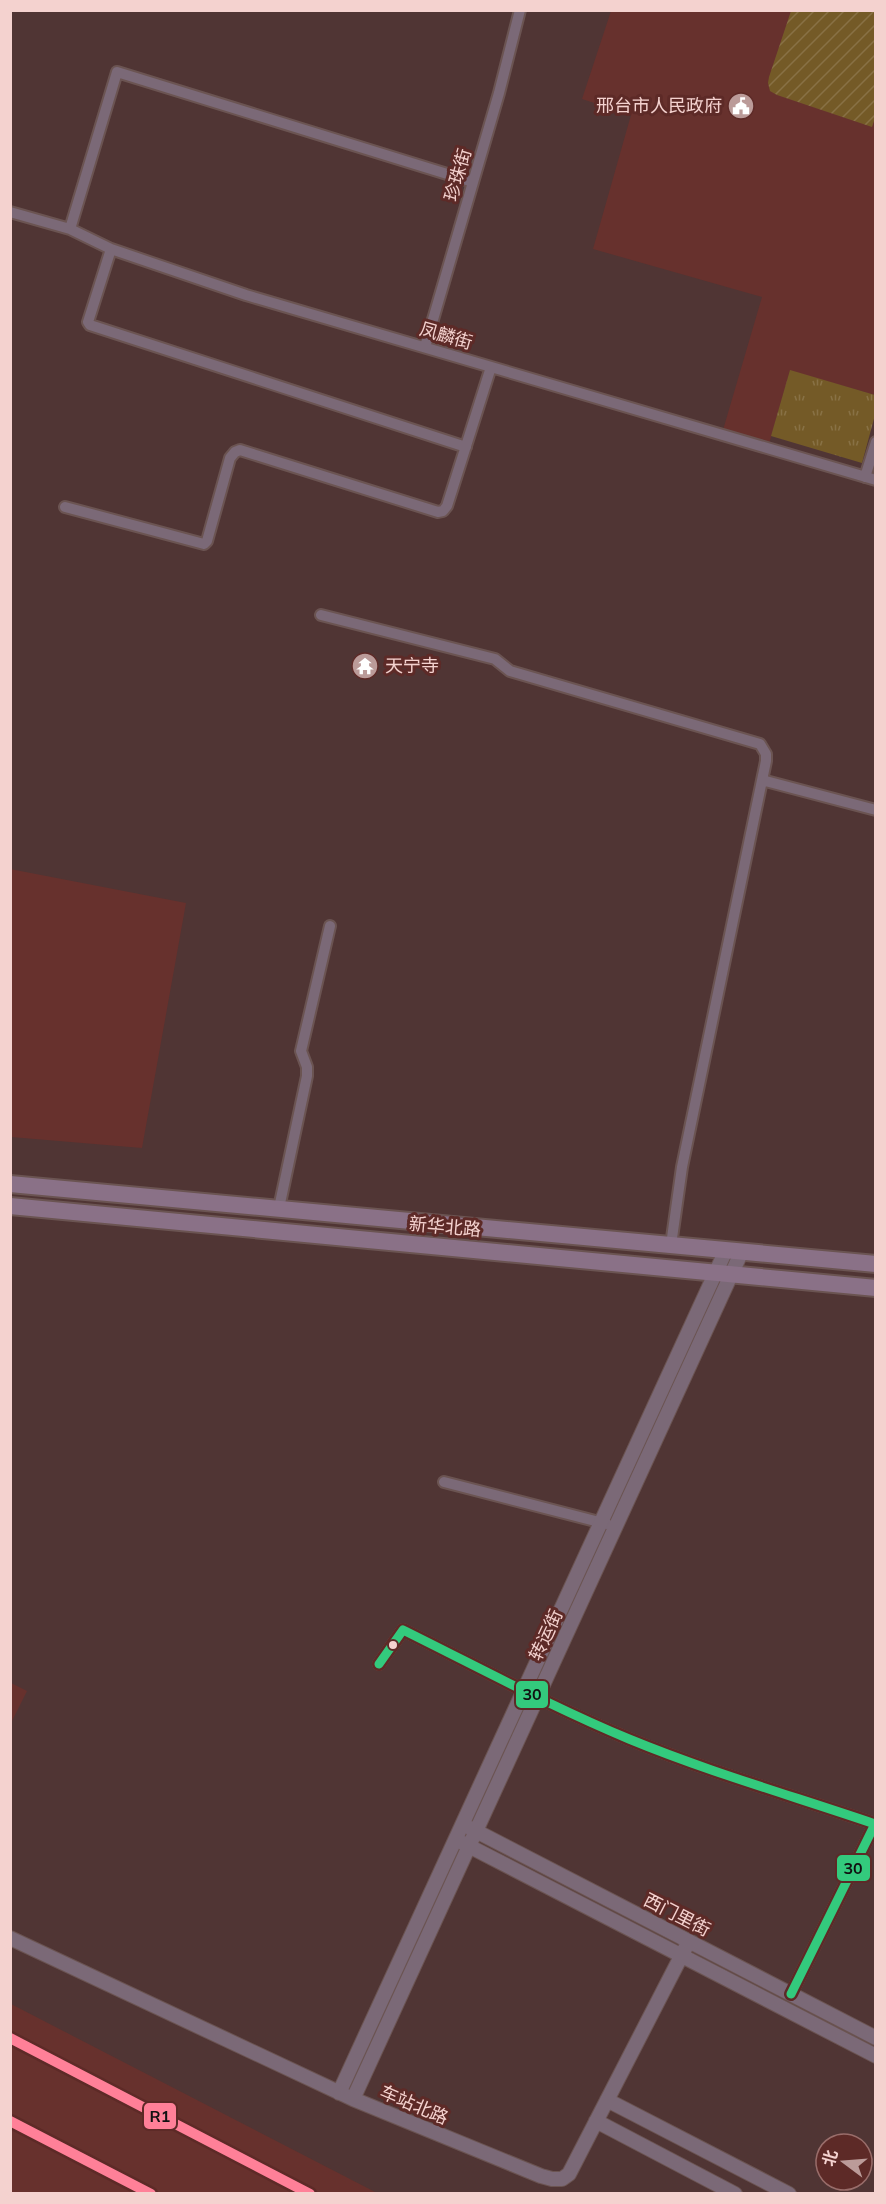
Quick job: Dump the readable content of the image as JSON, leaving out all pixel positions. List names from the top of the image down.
{
  "streets": {
    "main road": ["新华北路"],
    "street": [
      "珍珠街",
      "凤麟街",
      "转运街",
      "西门里街",
      "车站北路"
    ]
  },
  "crossings": [
    ["珍珠街", "凤麟街"],
    ["新华北路", "转运街"],
    ["转运街", "西门里街"],
    ["转运街", "车站北路"],
    ["西门里街", "车站北路"]
  ],
  "places": {
    "public building": ["邢台市人民政府"],
    "temple": ["天宁寺"]
  },
  "lines": ["transit line 30", "transit line R1"],
  "north": "left"
}
